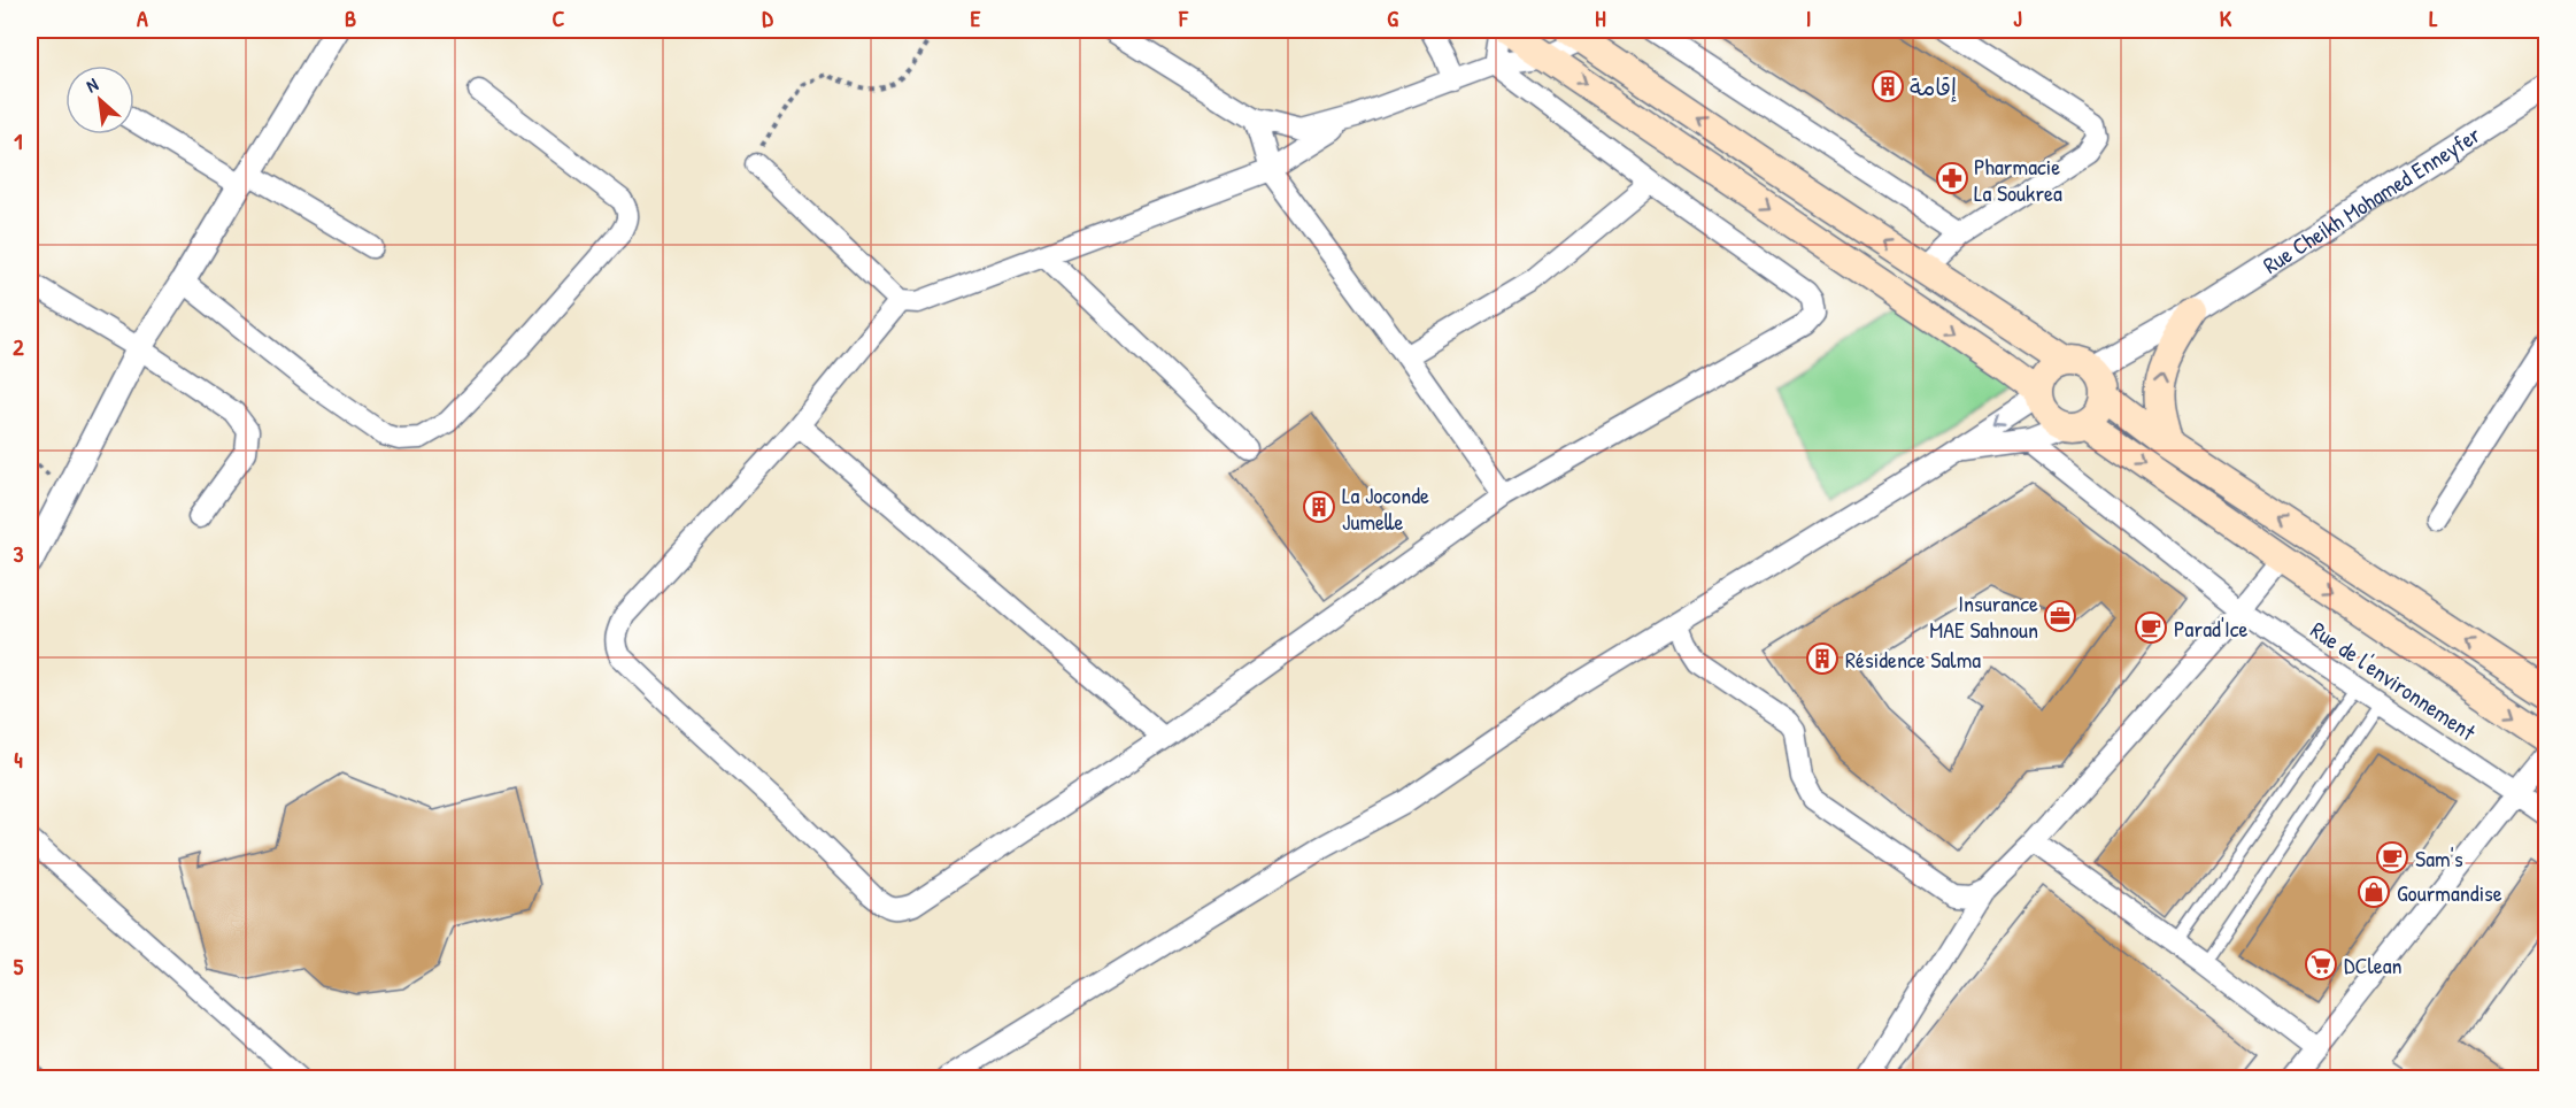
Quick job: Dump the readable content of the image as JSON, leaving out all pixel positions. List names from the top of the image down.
{
  "streets": {
    "street": ["Rue Cheikh Mohamed Enneyfer", "Rue de l'environnement"]
  },
  "places": {
    "building": ["إقامة", "La Joconde Jumelle", "Résidence Salma"],
    "pharmacy": ["Pharmacie La Soukrea"],
    "office": ["Insurance MAE Sahnoun"],
    "cafe": ["Parad'Ice", "Sam's"],
    "shop": ["Gourmandise"],
    "supermarket": ["DClean"]
  },
  "north": "top left",
  "grid": {
    "columns": [
      "A",
      "B",
      "C",
      "D",
      "E",
      "F",
      "G",
      "H",
      "I",
      "J",
      "K",
      "L"
    ],
    "rows": [
      "1",
      "2",
      "3",
      "4",
      "5"
    ]
  }
}
